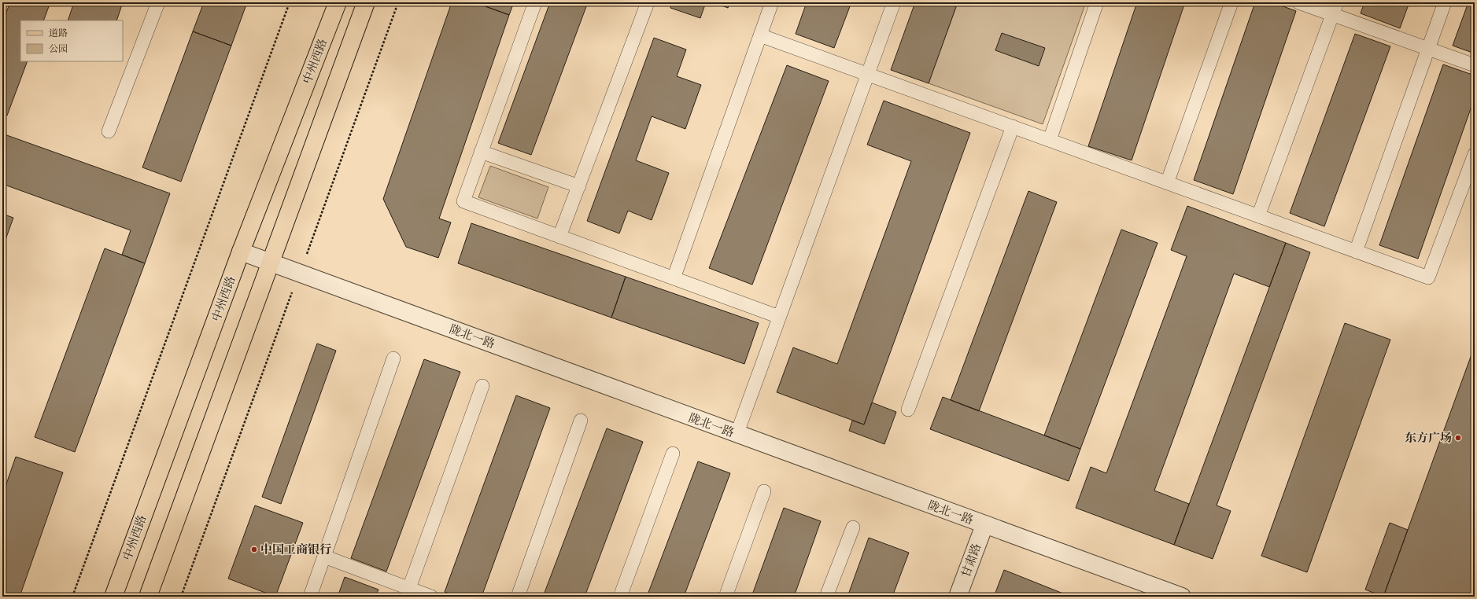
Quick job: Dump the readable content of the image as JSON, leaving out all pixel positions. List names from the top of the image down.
{
  "streets": {
    "main road": ["中州西路"],
    "street": ["陇北一路", "甘肃路"]
  },
  "crossings": [
    ["中州西路", "陇北一路"],
    ["陇北一路", "甘肃路"]
  ],
  "places": ["东方广场", "中国工商银行"],
  "legend": ["道路", "公园"]
}
